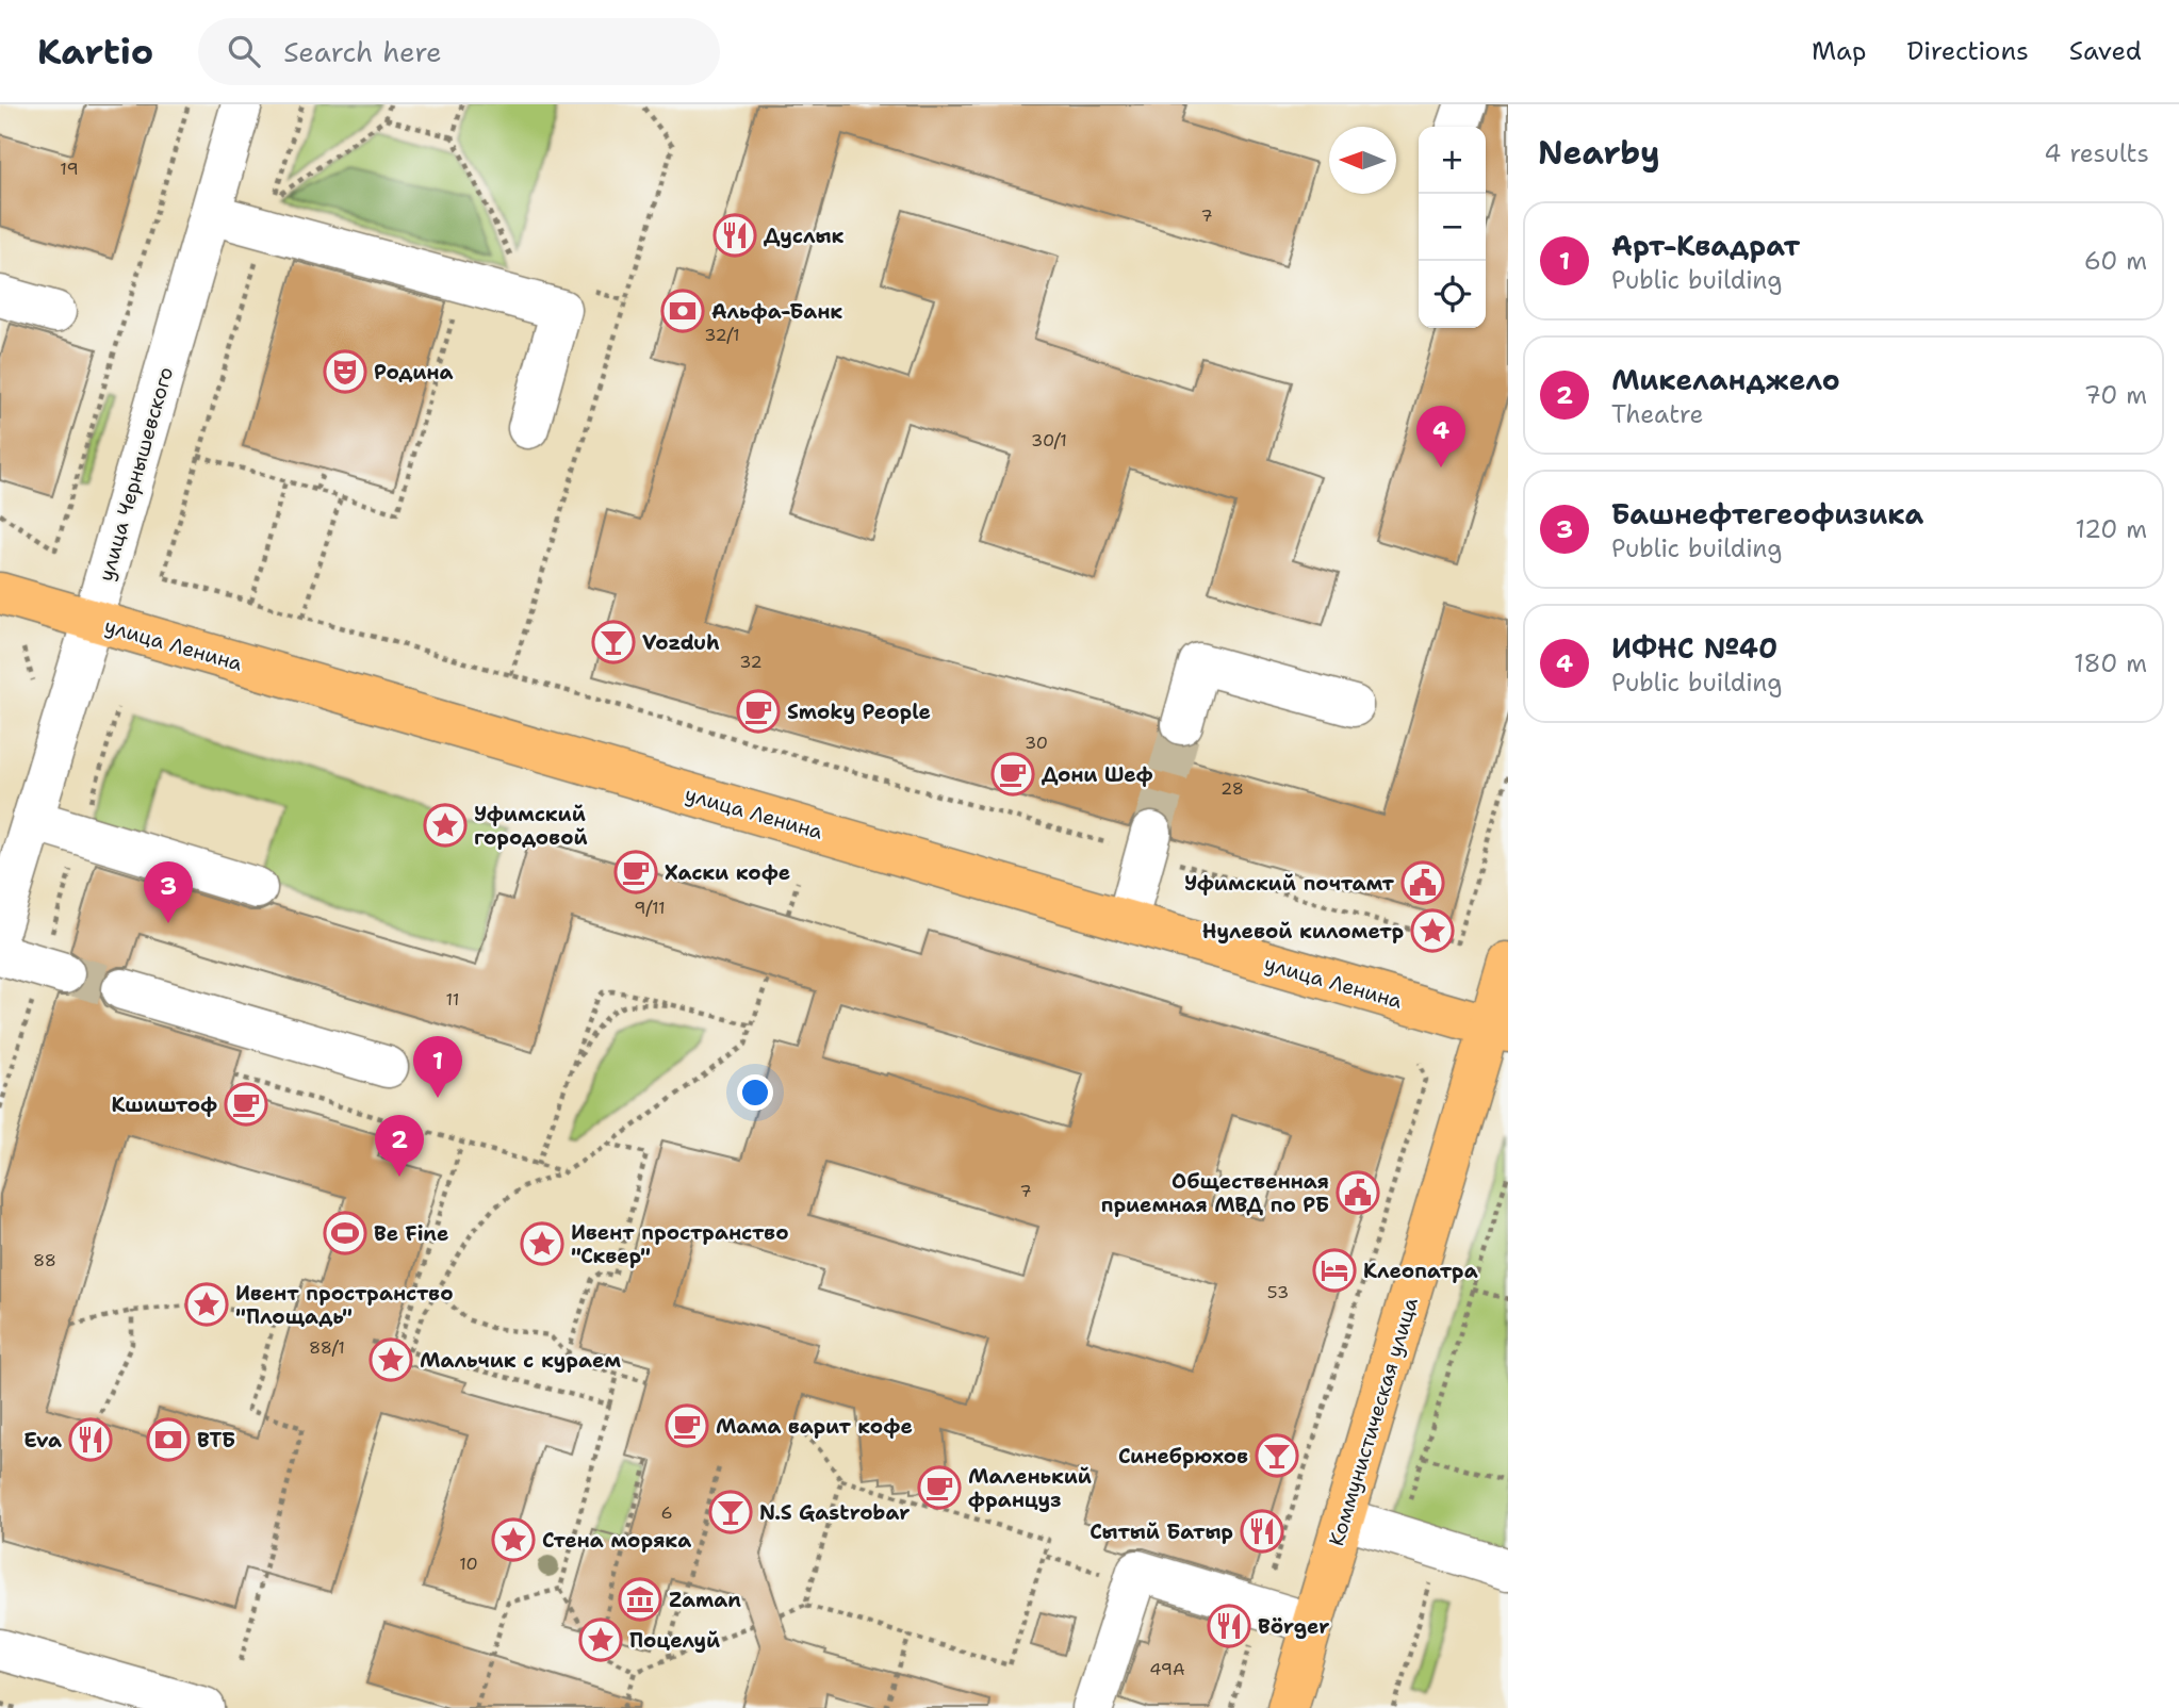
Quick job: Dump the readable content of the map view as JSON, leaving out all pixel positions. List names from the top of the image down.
{
  "streets": {
    "main road": ["улица Ленина", "Коммунистическая улица"],
    "street": ["улица Чернышевского"]
  },
  "crossings": [
    ["улица Чернышевского", "улица Ленина"],
    ["улица Ленина", "Коммунистическая улица"]
  ],
  "places": {
    "restaurant": [
      "Дуслык",
      "Eva",
      "Сытый Батыр",
      "Börger"
    ],
    "bank": ["Альфа-Банк", "ВТБ"],
    "theatre": ["Родина"],
    "bar": ["Vozduh", "Синебрюхов", "N.S Gastrobar"],
    "cafe": [
      "Smoky People",
      "Дони Шеф",
      "Хаски кофе",
      "Кшиштоф",
      "Мама варит кофе",
      "Маленький француз"
    ],
    "place": [
      "Уфимский городовой",
      "Нулевой километр",
      "Ивент пространство \"Сквер\"",
      "Ивент пространство \"Площадь\"",
      "Мальчик с кураем",
      "Стена моряка",
      "Поцелуй"
    ],
    "public building": ["Уфимский почтамт", "Общественная приемная МВД по РБ"],
    "sports": ["Be Fine"],
    "hotel": ["Клеопатра"],
    "museum": ["Zaman"]
  },
  "house_numbers": [
    "19",
    "7",
    "32/1",
    "30/1",
    "32",
    "30",
    "28",
    "9/11",
    "11",
    "7",
    "88",
    "53",
    "88/1",
    "6",
    "10",
    "49А"
  ],
  "north": "left",
  "page": {
    "header": "Kartio",
    "search": "Search here",
    "nav": ["Map", "Directions", "Saved"],
    "heading": ["Nearby", "4 results"],
    "map_buttons": ["+", "−"],
    "list": [
      {
        "mark": "1",
        "name": "Арт-Квадрат",
        "note": "Public building",
        "value": "60 m"
      },
      {
        "mark": "2",
        "name": "Микеланджело",
        "note": "Theatre",
        "value": "70 m"
      },
      {
        "mark": "3",
        "name": "Башнефтегеофизика",
        "note": "Public building",
        "value": "120 m"
      },
      {
        "mark": "4",
        "name": "ИФНС №40",
        "note": "Public building",
        "value": "180 m"
      }
    ],
    "pins": [
      "4",
      "3",
      "1",
      "2"
    ]
  }
}
